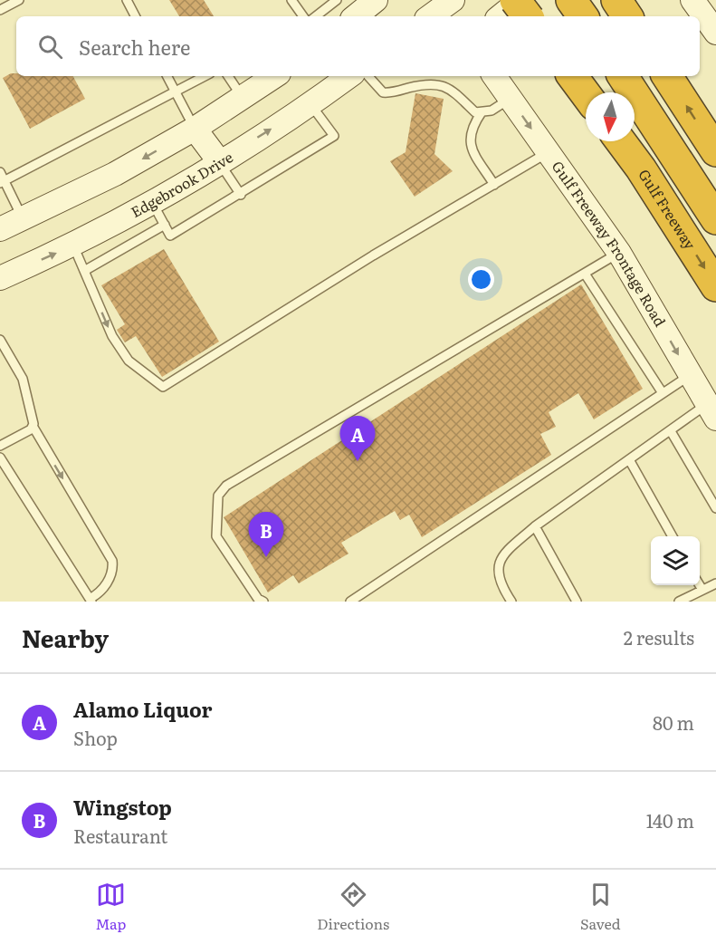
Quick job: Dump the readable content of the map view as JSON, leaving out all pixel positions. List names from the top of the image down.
{
  "streets": {
    "highway": ["Gulf Freeway"],
    "main road": ["Edgebrook Drive", "Gulf Freeway Frontage Road"]
  },
  "one_way": ["Gulf Freeway Frontage Road"],
  "north": "bottom",
  "page": {
    "search": "Search here",
    "pins": ["A", "B"],
    "heading": ["Nearby", "2 results"],
    "list": [
      {
        "mark": "A",
        "name": "Alamo Liquor",
        "note": "Shop",
        "value": "80 m"
      },
      {
        "mark": "B",
        "name": "Wingstop",
        "note": "Restaurant",
        "value": "140 m"
      }
    ],
    "nav": ["Map", "Directions", "Saved"]
  }
}
